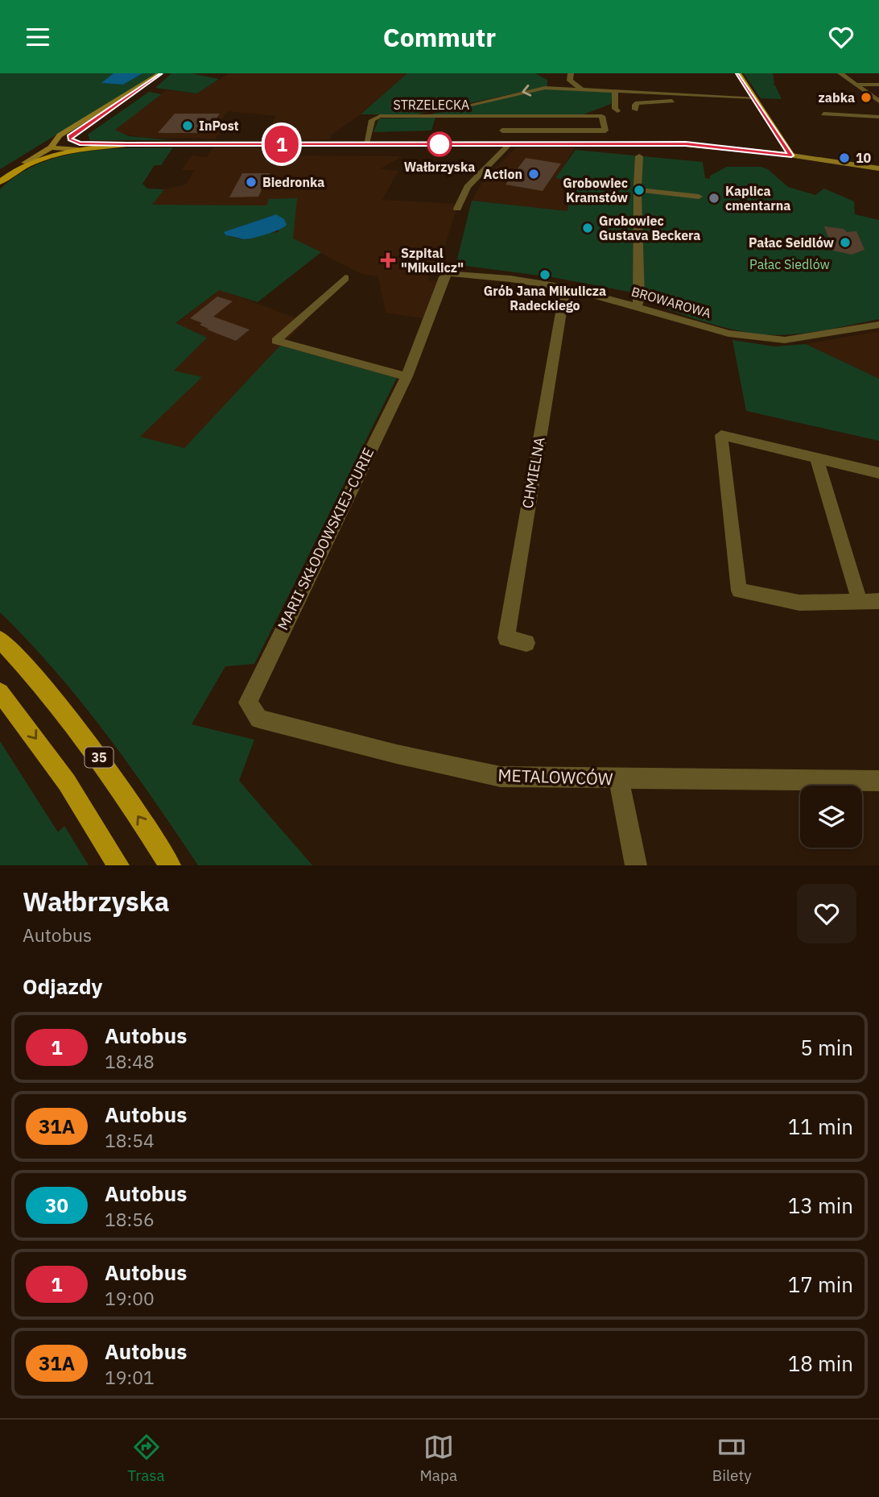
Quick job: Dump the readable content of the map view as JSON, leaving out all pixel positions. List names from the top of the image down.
{
  "streets": {
    "main road": ["35"],
    "street": [
      "STRZELECKA",
      "BROWAROWA",
      "CHMIELNA",
      "MARII SKŁODOWSKIEJ-CURIE",
      "METALOWCÓW"
    ]
  },
  "crossings": [
    ["BROWAROWA", "CHMIELNA"],
    ["BROWAROWA", "MARII SKŁODOWSKIEJ-CURIE"],
    ["MARII SKŁODOWSKIEJ-CURIE", "METALOWCÓW"]
  ],
  "parks": ["Pałac Siedlów"],
  "places": {
    "other": [
      "zabka",
      "InPost",
      "Wałbrzyska",
      "10",
      "Action",
      "Biedronka",
      "Grobowiec Kramstów",
      "Kaplica cmentarna",
      "Grobowiec Gustava Beckera",
      "Pałac Seidlów",
      "Grób Jana Mikulicza Radeckiego"
    ],
    "health": ["Szpital \"Mikulicz\""]
  },
  "lines": ["bus line 1"],
  "page": {
    "header": "Commutr",
    "on_map": "1",
    "heading": [
      ["Wałbrzyska", "Autobus"],
      "Odjazdy"
    ],
    "list": [
      {
        "mark": "1",
        "name": "Autobus",
        "note": "18:48",
        "value": "5 min"
      },
      {
        "mark": "31A",
        "name": "Autobus",
        "note": "18:54",
        "value": "11 min"
      },
      {
        "mark": "30",
        "name": "Autobus",
        "note": "18:56",
        "value": "13 min"
      },
      {
        "mark": "1",
        "name": "Autobus",
        "note": "19:00",
        "value": "17 min"
      },
      {
        "mark": "31A",
        "name": "Autobus",
        "note": "19:01",
        "value": "18 min"
      }
    ],
    "tabs": ["Trasa", "Mapa", "Bilety"]
  }
}
